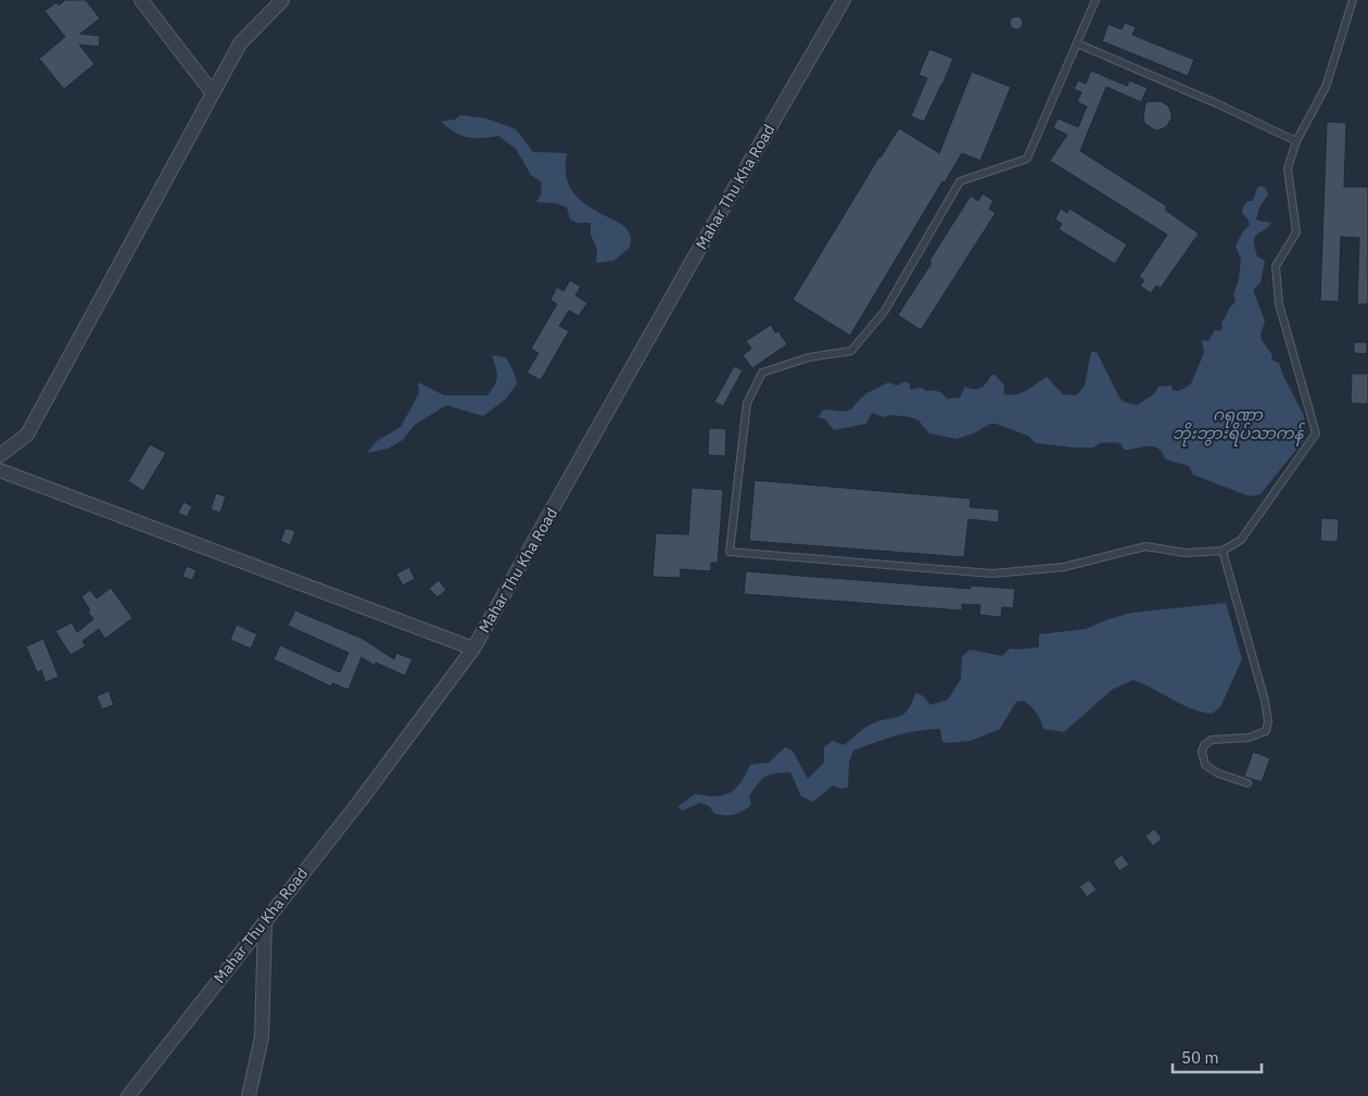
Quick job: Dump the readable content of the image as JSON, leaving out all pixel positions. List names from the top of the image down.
{
  "streets": {
    "street": ["Mahar Thu Kha Road"]
  },
  "water": ["ဂရုဏာ ဘိုးဘွားရိပ်သာကန်"],
  "scale_bar": "50 m"
}
